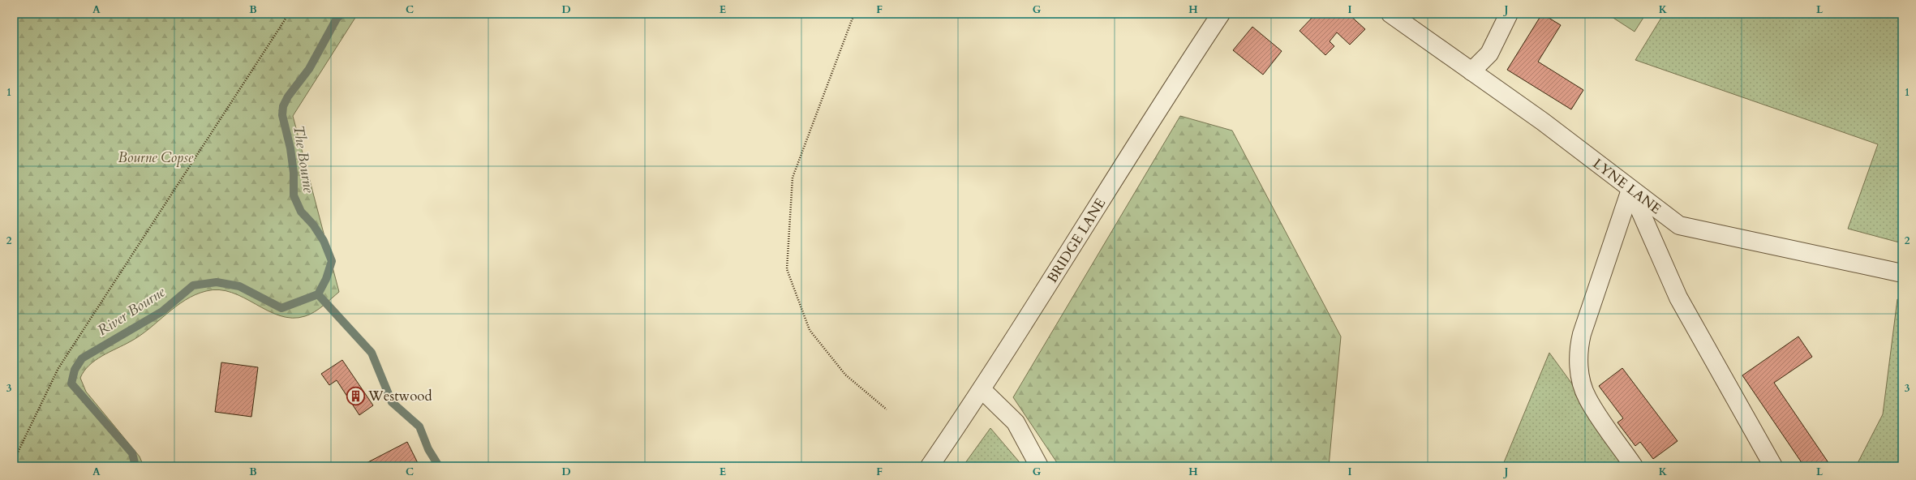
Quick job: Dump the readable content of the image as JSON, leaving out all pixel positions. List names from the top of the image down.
{
  "streets": {
    "street": ["LYNE LANE", "BRIDGE LANE"]
  },
  "water": ["The Bourne", "River Bourne"],
  "parks": ["Bourne Copse"],
  "places": {
    "building": ["Westwood"]
  },
  "grid": {
    "columns": [
      "A",
      "B",
      "C",
      "D",
      "E",
      "F",
      "G",
      "H",
      "I",
      "J",
      "K",
      "L"
    ],
    "rows": ["1", "2", "3"]
  }
}
